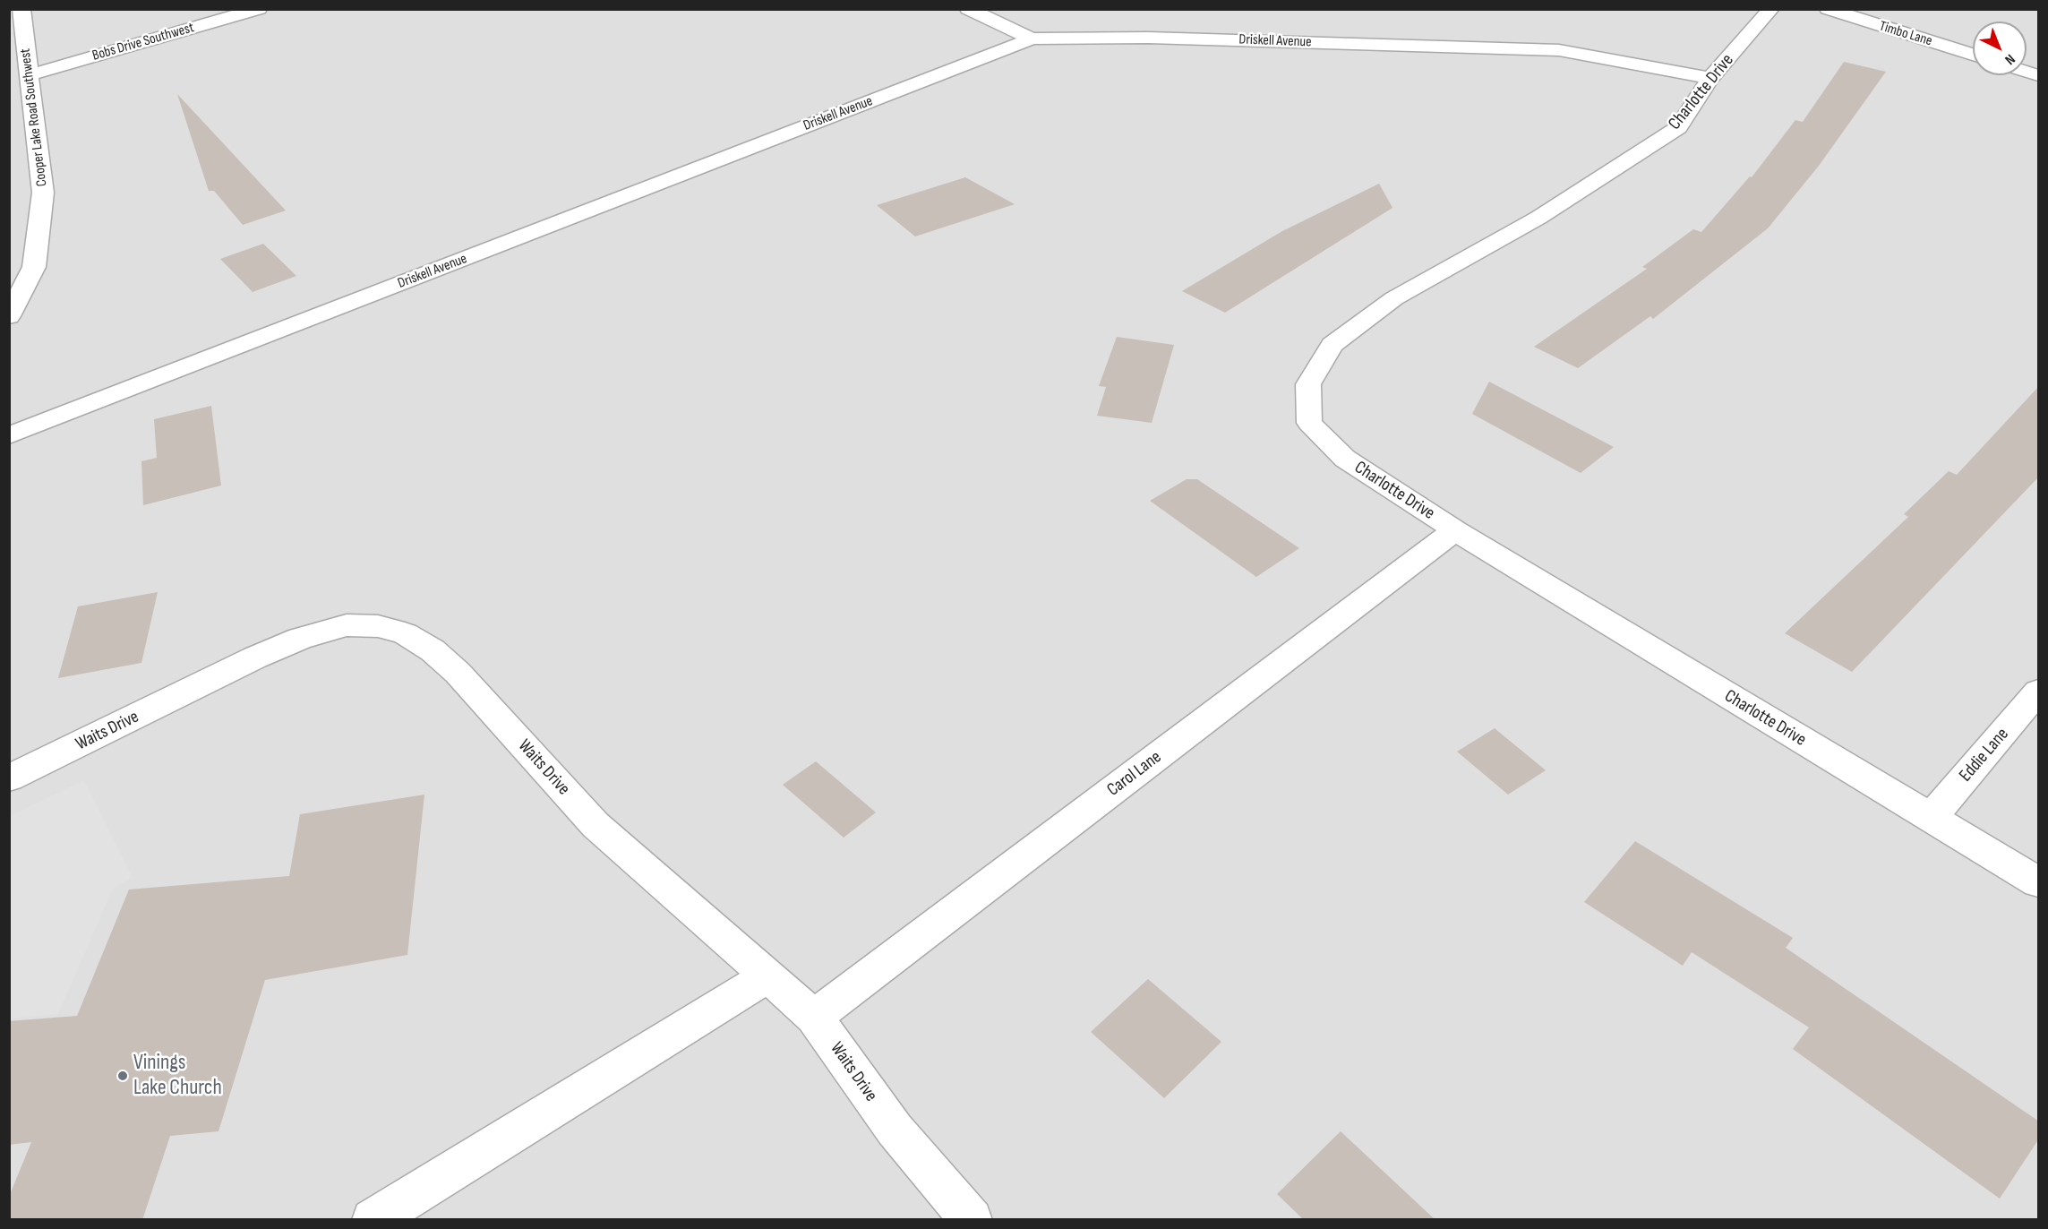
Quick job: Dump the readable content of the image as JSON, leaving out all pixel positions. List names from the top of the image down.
{
  "streets": {
    "street": [
      "Timbo Lane",
      "Driskell Avenue",
      "Bobs Drive Southwest",
      "Charlotte Drive",
      "Cooper Lake Road Southwest",
      "Waits Drive",
      "Eddie Lane",
      "Carol Lane"
    ]
  },
  "crossings": [
    ["Driskell Avenue", "Charlotte Drive"],
    ["Bobs Drive Southwest", "Cooper Lake Road Southwest"],
    ["Charlotte Drive", "Eddie Lane"],
    ["Charlotte Drive", "Carol Lane"],
    ["Waits Drive", "Carol Lane"]
  ],
  "places": ["Vinings Lake Church"],
  "north": "bottom right"
}
